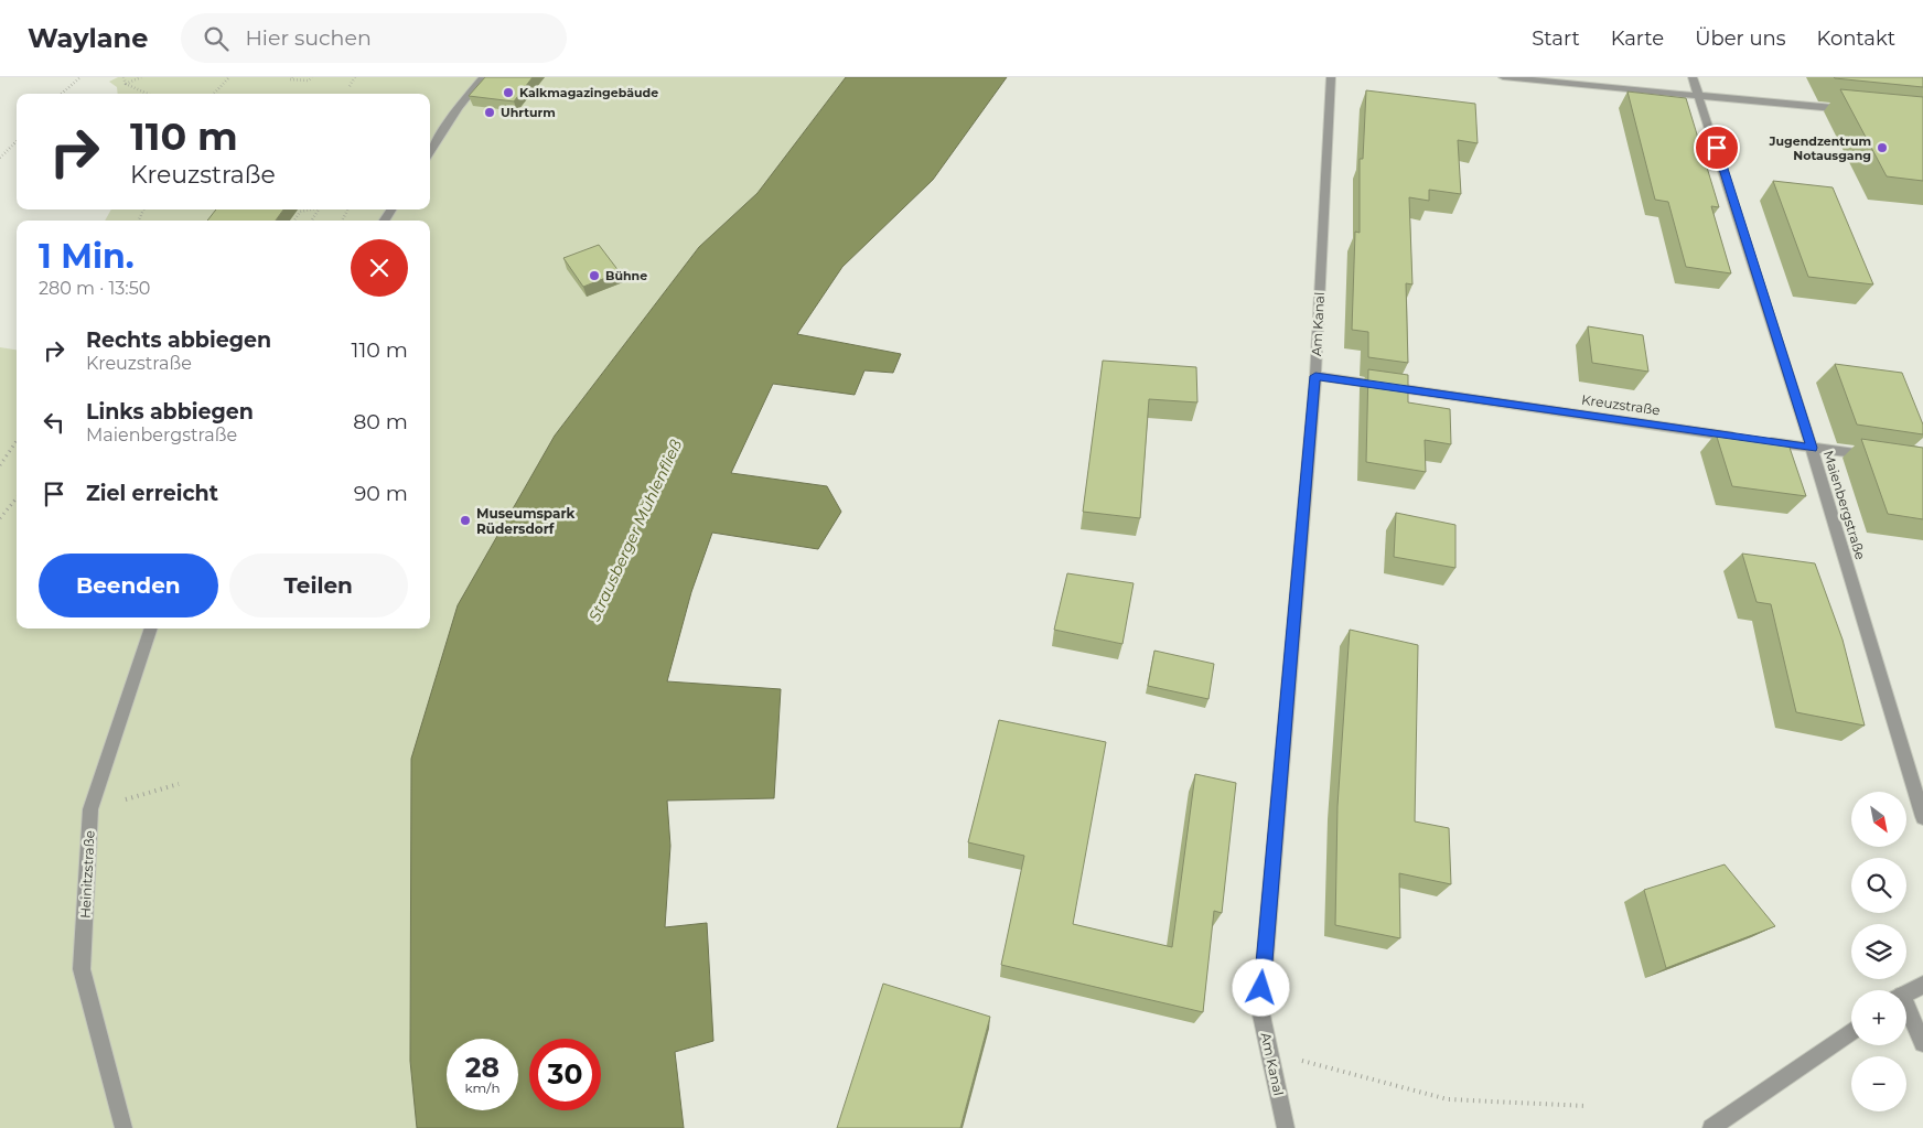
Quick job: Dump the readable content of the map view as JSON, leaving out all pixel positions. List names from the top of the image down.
{
  "streets": {
    "street": [
      "Am Kanal",
      "Kreuzstraße",
      "Maienbergstraße",
      "Heinitzstraße"
    ]
  },
  "crossings": [
    ["Am Kanal", "Kreuzstraße"],
    ["Kreuzstraße", "Maienbergstraße"]
  ],
  "water": ["Strausberger Mühlenfließ"],
  "places": [
    "Kalkmagazingebäude",
    "Uhrturm",
    "Jugendzentrum Notausgang",
    "Bühne",
    "Museumspark Rüdersdorf"
  ],
  "north": "bottom right",
  "page": {
    "header": "Waylane",
    "search": "Hier suchen",
    "nav": [
      "Start",
      "Karte",
      "Über uns",
      "Kontakt"
    ],
    "turn": ["110 m", "Kreuzstraße"],
    "heading": ["1 Min.", "280 m · 13:50"],
    "list": [
      {
        "name": "Rechts abbiegen",
        "note": "Kreuzstraße",
        "value": "110 m"
      },
      {
        "name": "Links abbiegen",
        "note": "Maienbergstraße",
        "value": "80 m"
      },
      {
        "name": "Ziel erreicht",
        "value": "90 m"
      }
    ],
    "buttons": ["Beenden", "Teilen"],
    "map_buttons": ["+", "−"],
    "speed": "28 km/h",
    "limit": "30"
  }
}
